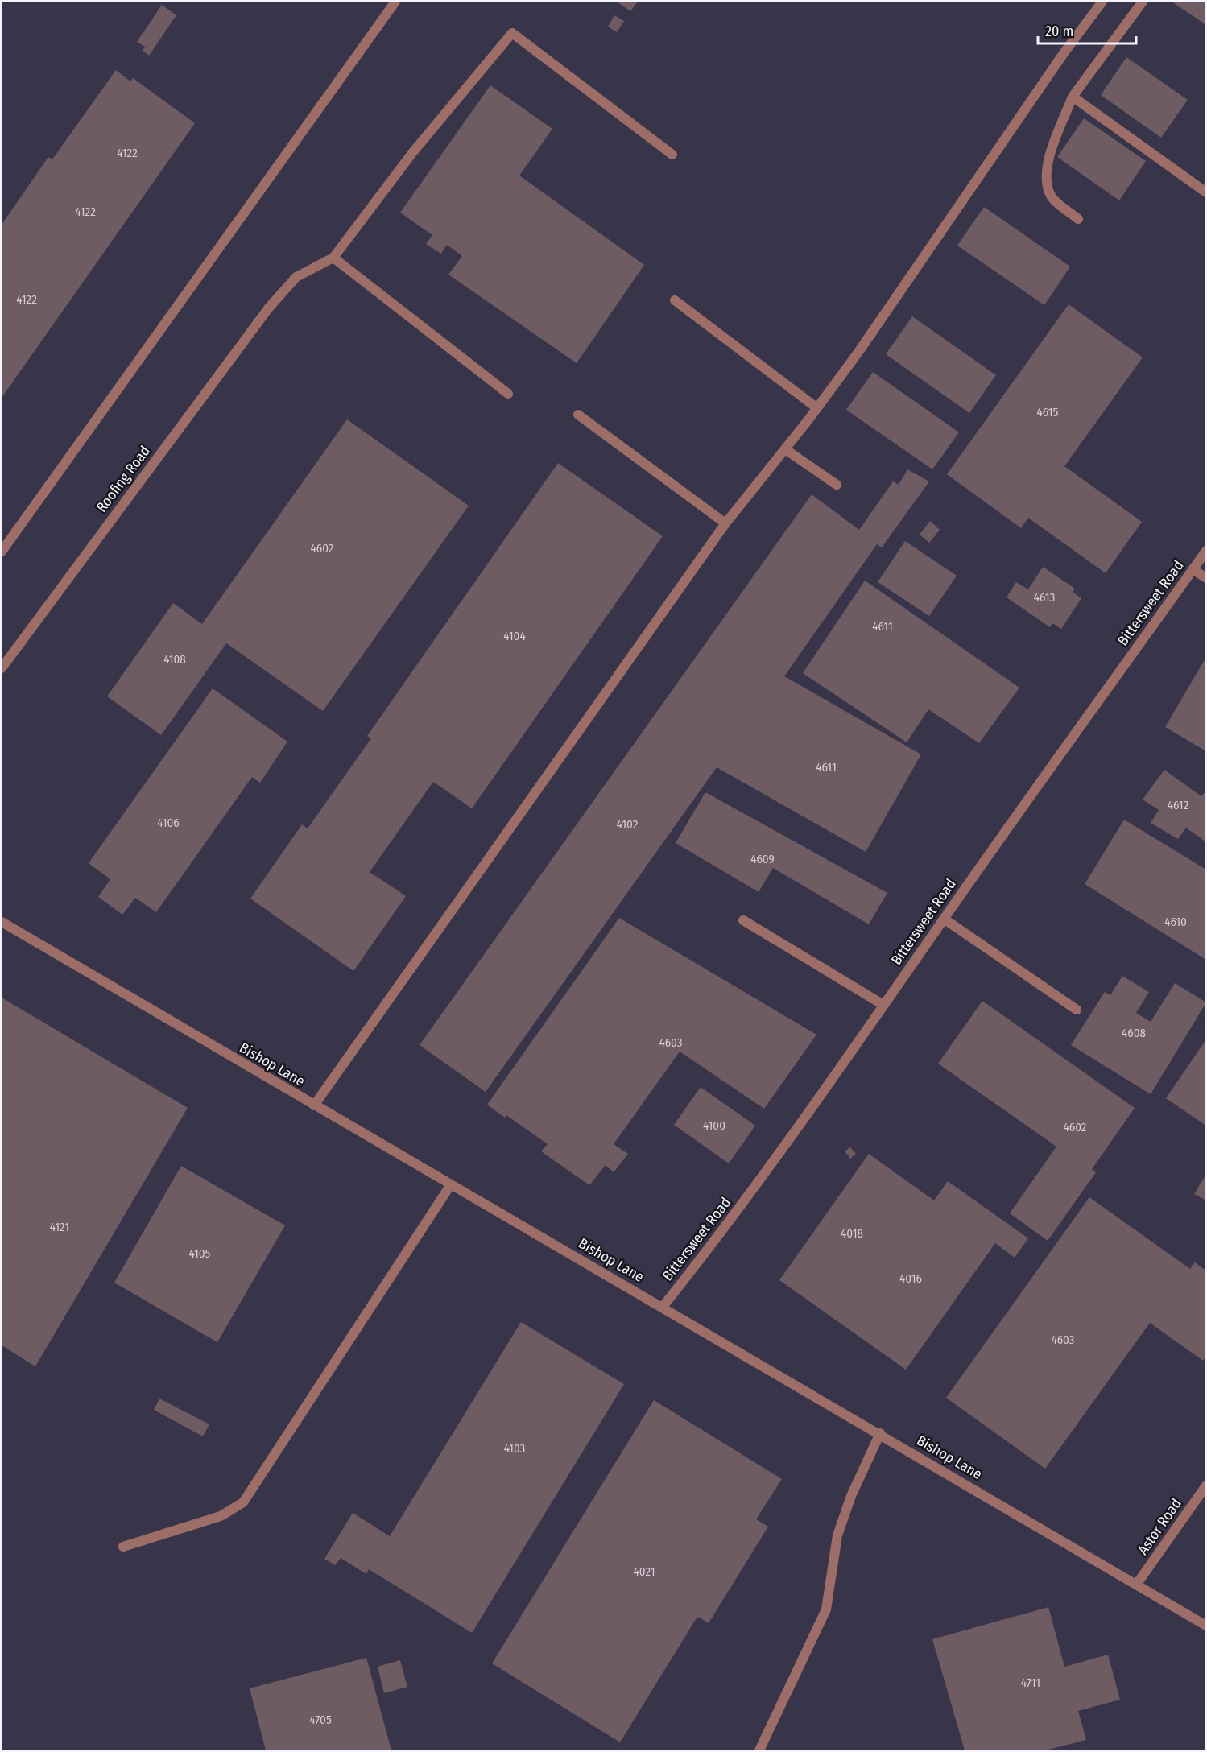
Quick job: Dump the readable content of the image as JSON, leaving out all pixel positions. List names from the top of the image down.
{
  "streets": {
    "street": [
      "Roofing Road",
      "Bittersweet Road",
      "Bishop Lane",
      "Astor Road"
    ]
  },
  "crossings": [
    ["Bittersweet Road", "Bishop Lane"],
    ["Bishop Lane", "Astor Road"]
  ],
  "house_numbers": [
    "4122",
    "4122",
    "4122",
    "4615",
    "4602",
    "4613",
    "4611",
    "4104",
    "4108",
    "4611",
    "4612",
    "4106",
    "4102",
    "4609",
    "4610",
    "4608",
    "4603",
    "4100",
    "4602",
    "4121",
    "4018",
    "4105",
    "4016",
    "4603",
    "4103",
    "4021",
    "4711",
    "4705"
  ],
  "scale_bar": "20 m"
}
